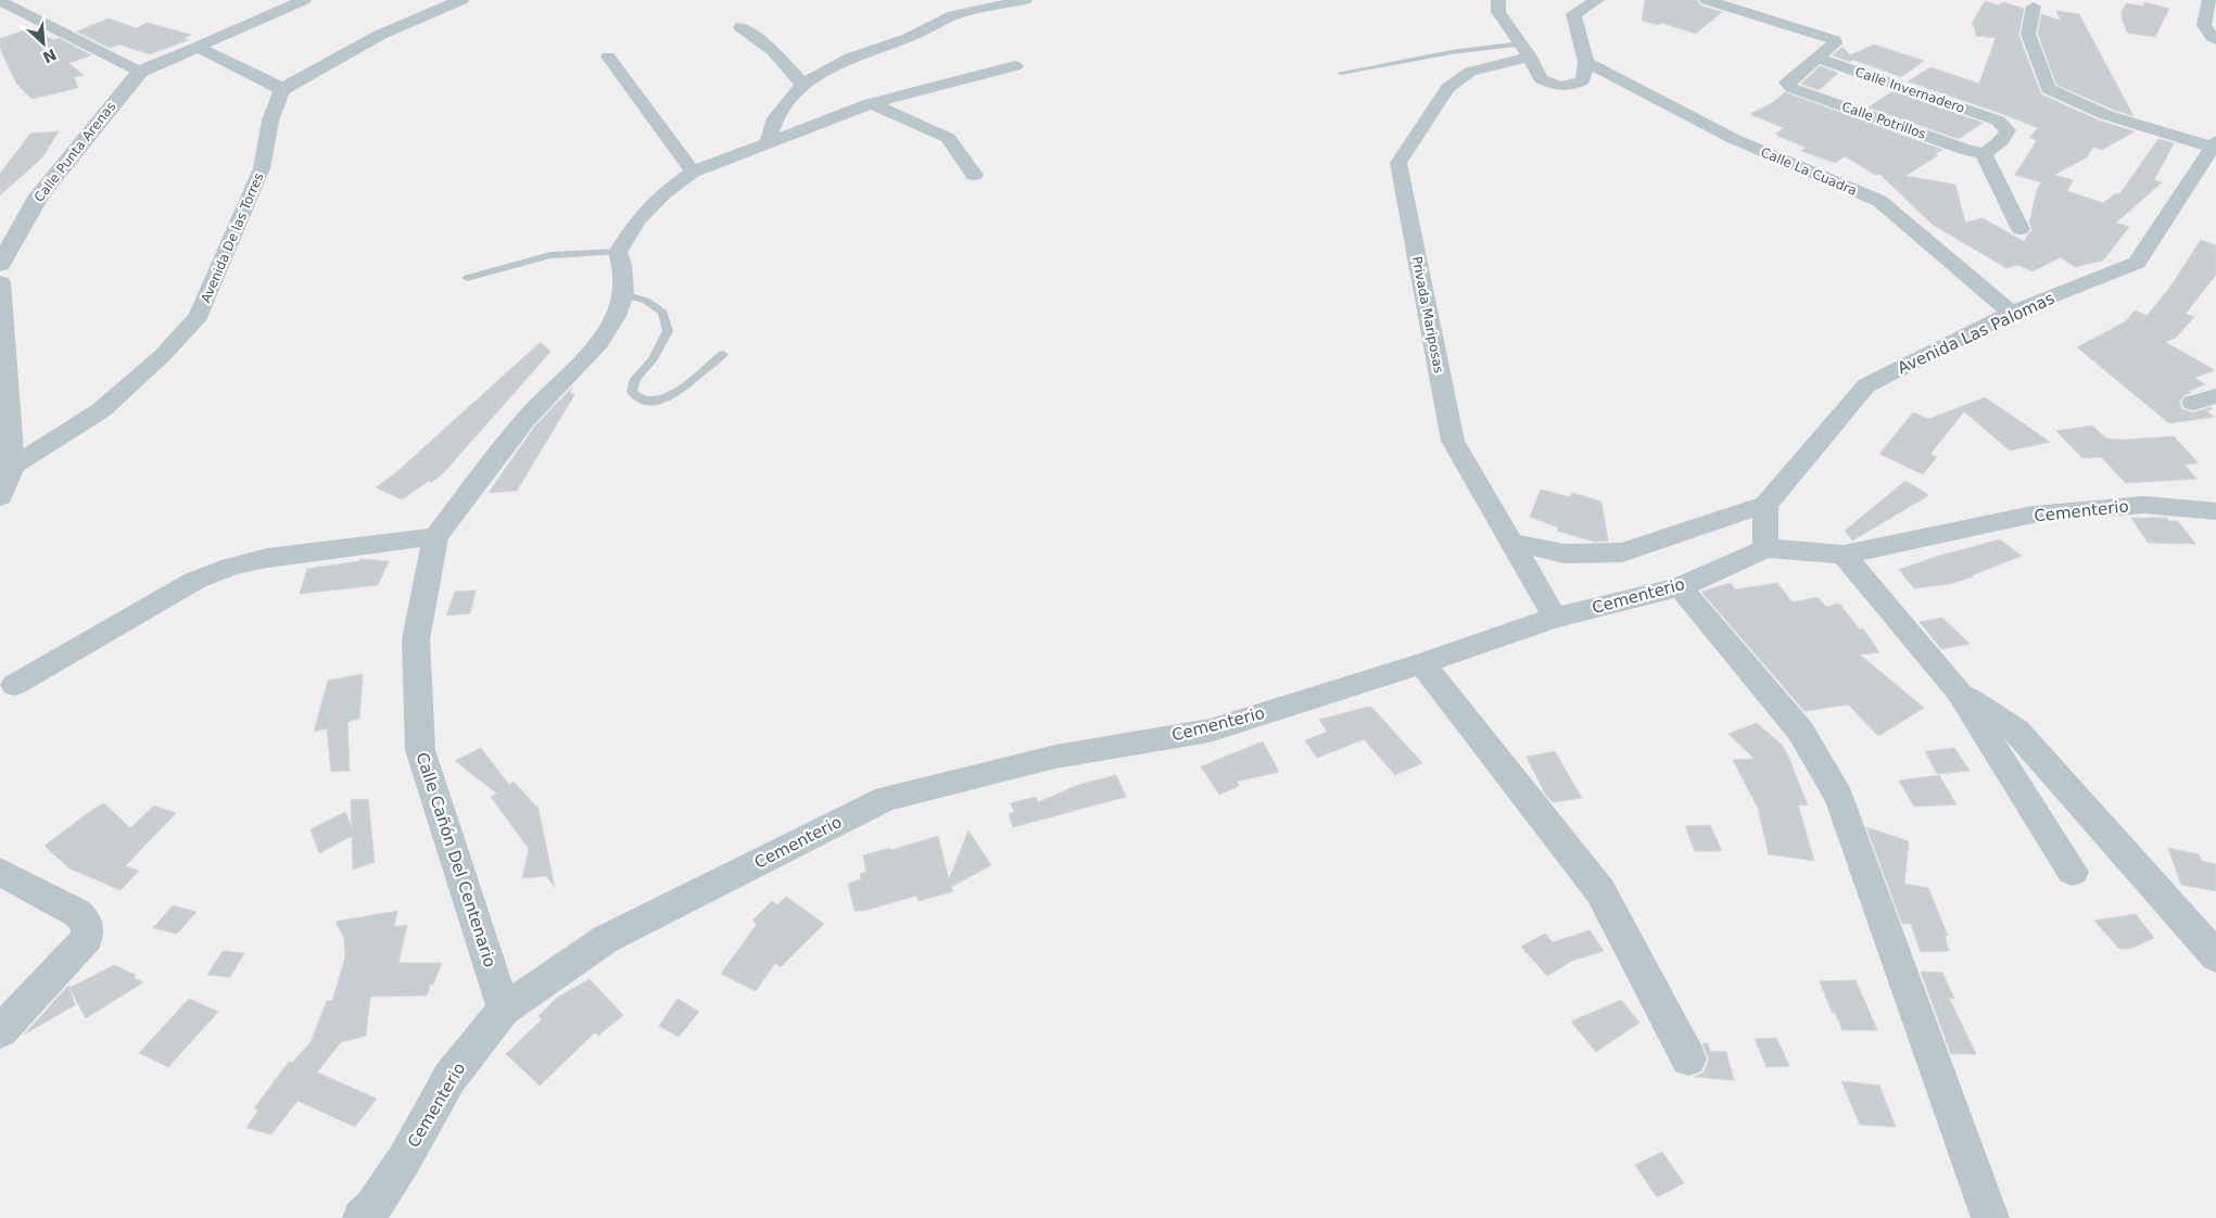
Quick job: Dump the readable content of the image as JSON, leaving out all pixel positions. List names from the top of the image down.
{
  "streets": {
    "street": [
      "Calle Invernadero",
      "Calle Potrillos",
      "Calle Punta Arenas",
      "Calle La Cuadra",
      "Avenida De las Torres",
      "Privada Mariposas",
      "Avenida Las Palomas",
      "Cementerio",
      "Calle Cañón Del Centenario"
    ]
  },
  "crossings": [
    ["Calle Invernadero", "Calle Potrillos"],
    ["Calle La Cuadra", "Avenida Las Palomas"],
    ["Privada Mariposas", "Cementerio"],
    ["Cementerio", "Calle Cañón Del Centenario"]
  ],
  "north": "bottom right"
}
